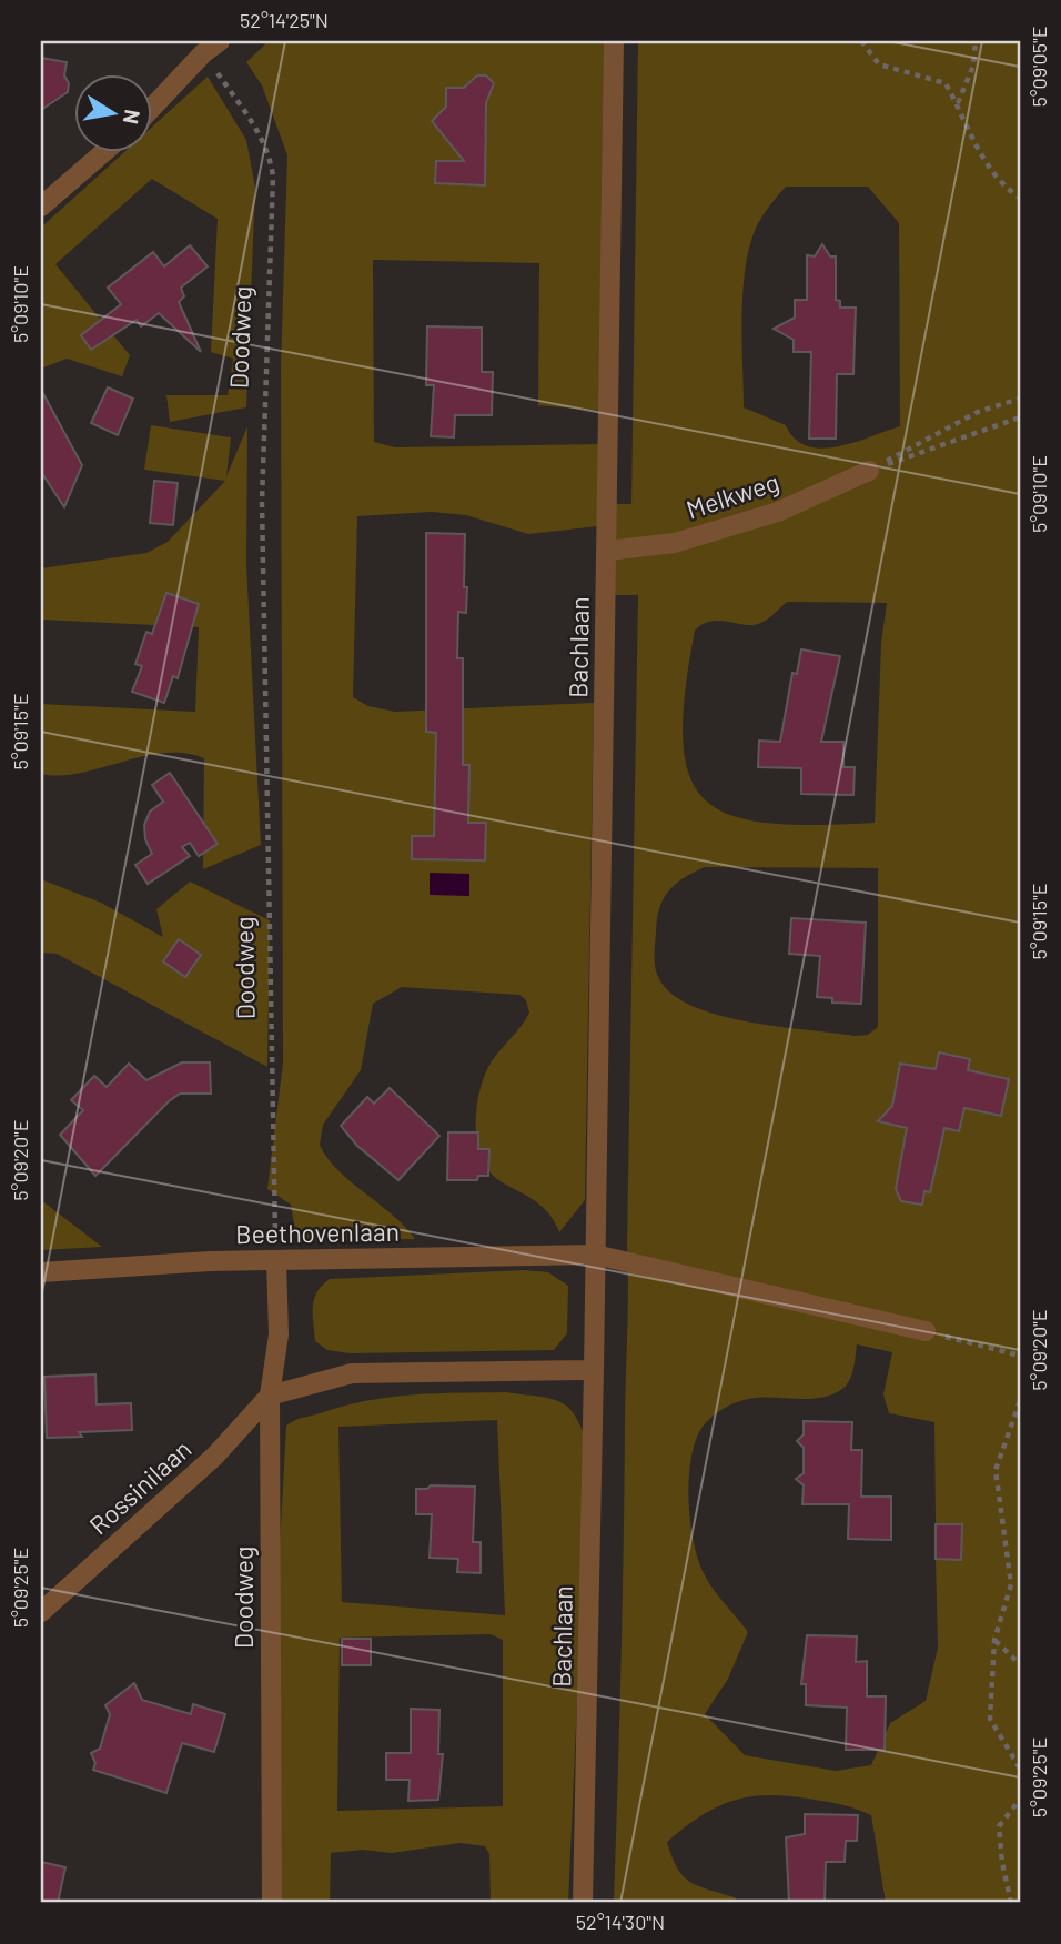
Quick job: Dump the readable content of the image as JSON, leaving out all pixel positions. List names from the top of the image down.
{
  "streets": {
    "street": [
      "Doodweg",
      "Melkweg",
      "Bachlaan",
      "Beethovenlaan",
      "Rossinilaan"
    ]
  },
  "crossings": [
    ["Doodweg", "Beethovenlaan"],
    ["Doodweg", "Rossinilaan"],
    ["Melkweg", "Bachlaan"],
    ["Bachlaan", "Beethovenlaan"]
  ],
  "north": "right",
  "coordinates": [
    "52°14'25\"N",
    "5°09'05\"E",
    "5°09'10\"E",
    "5°09'15\"E",
    "5°09'20\"E",
    "5°09'25\"E",
    "52°14'30\"N"
  ]
}
